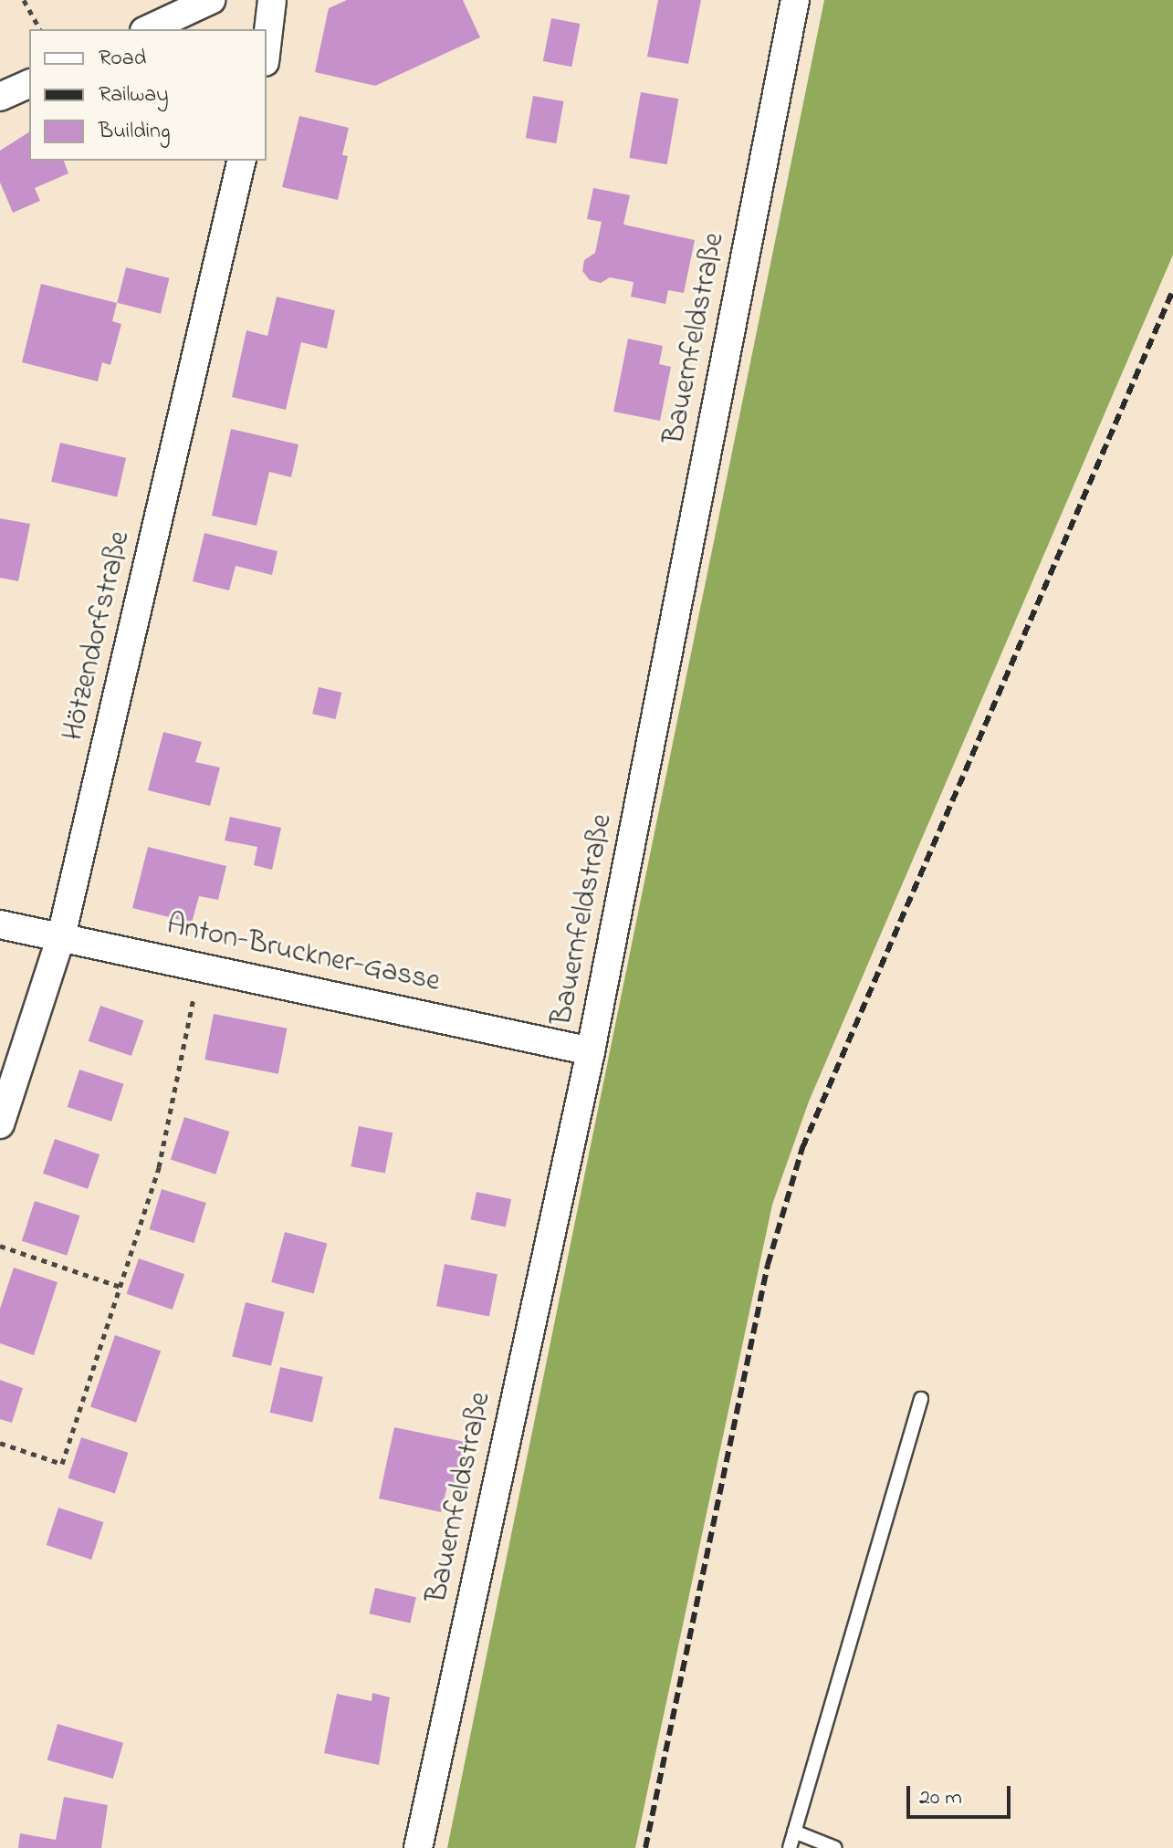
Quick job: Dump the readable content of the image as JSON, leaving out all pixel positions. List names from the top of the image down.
{
  "streets": {
    "street": ["Bauernfeldstraße", "Hötzendorfstraße", "Anton-Bruckner-Gasse"]
  },
  "crossings": [
    ["Bauernfeldstraße", "Anton-Bruckner-Gasse"],
    ["Hötzendorfstraße", "Anton-Bruckner-Gasse"]
  ],
  "legend": ["Road", "Railway", "Building"],
  "scale_bar": "20 m"
}
